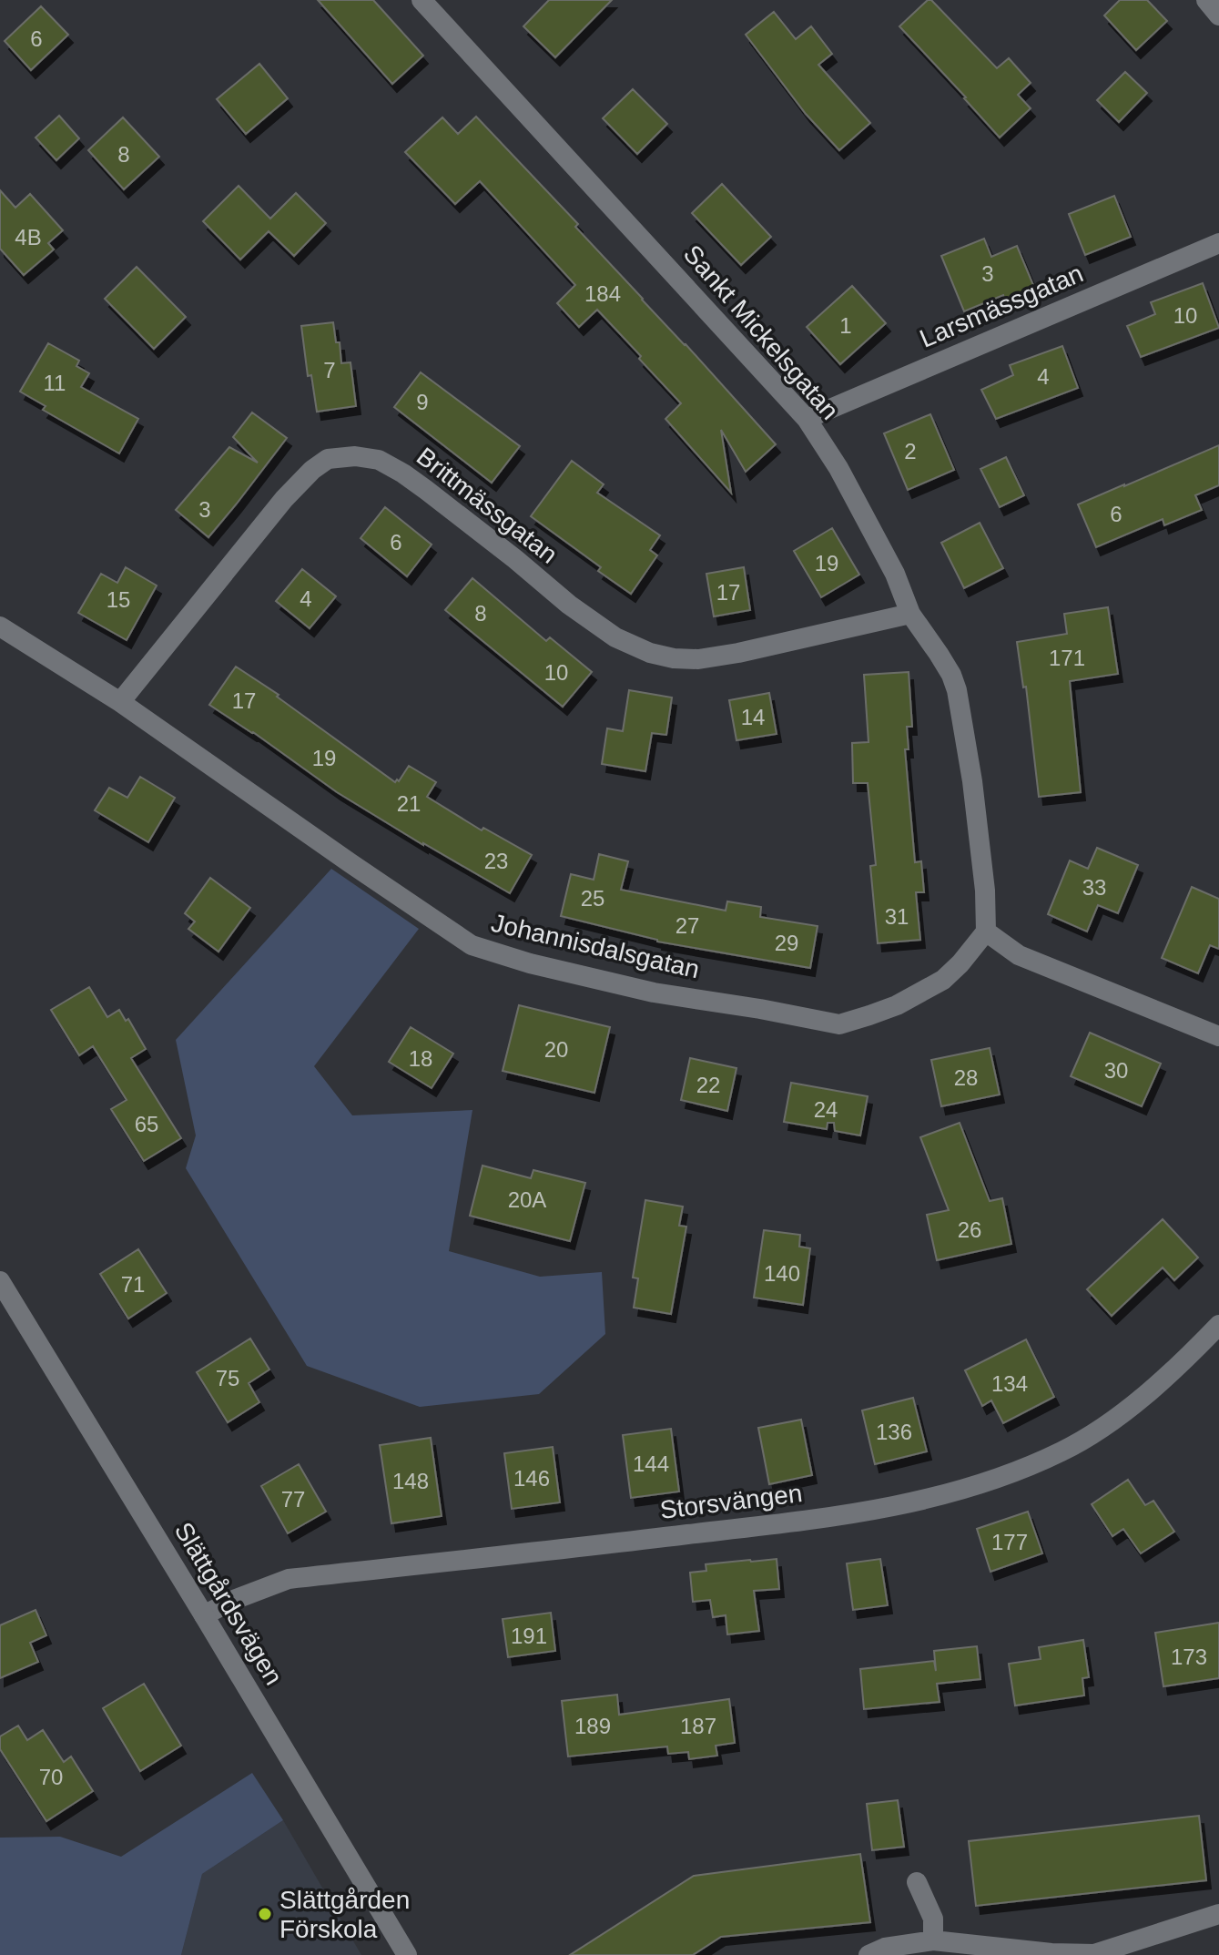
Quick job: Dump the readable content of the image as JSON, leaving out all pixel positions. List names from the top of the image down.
{
  "streets": {
    "street": [
      "Larsmässgatan",
      "Sankt Mickelsgatan",
      "Brittmässgatan",
      "Johannisdalsgatan",
      "Storsvängen",
      "Slättgårdsvägen"
    ]
  },
  "crossings": [
    ["Larsmässgatan", "Sankt Mickelsgatan"],
    ["Sankt Mickelsgatan", "Brittmässgatan"],
    ["Sankt Mickelsgatan", "Johannisdalsgatan"],
    ["Brittmässgatan", "Johannisdalsgatan"],
    ["Storsvängen", "Slättgårdsvägen"]
  ],
  "places": ["Slättgården Förskola"],
  "house_numbers": [
    "6",
    "8",
    "4B",
    "3",
    "184",
    "10",
    "1",
    "7",
    "4",
    "11",
    "9",
    "2",
    "3",
    "6",
    "6",
    "19",
    "17",
    "4",
    "15",
    "8",
    "171",
    "10",
    "17",
    "14",
    "19",
    "21",
    "23",
    "33",
    "25",
    "31",
    "27",
    "29",
    "20",
    "18",
    "30",
    "28",
    "22",
    "24",
    "65",
    "20A",
    "26",
    "140",
    "71",
    "75",
    "134",
    "136",
    "144",
    "146",
    "148",
    "77",
    "177",
    "191",
    "173",
    "189",
    "187",
    "70"
  ]
}
